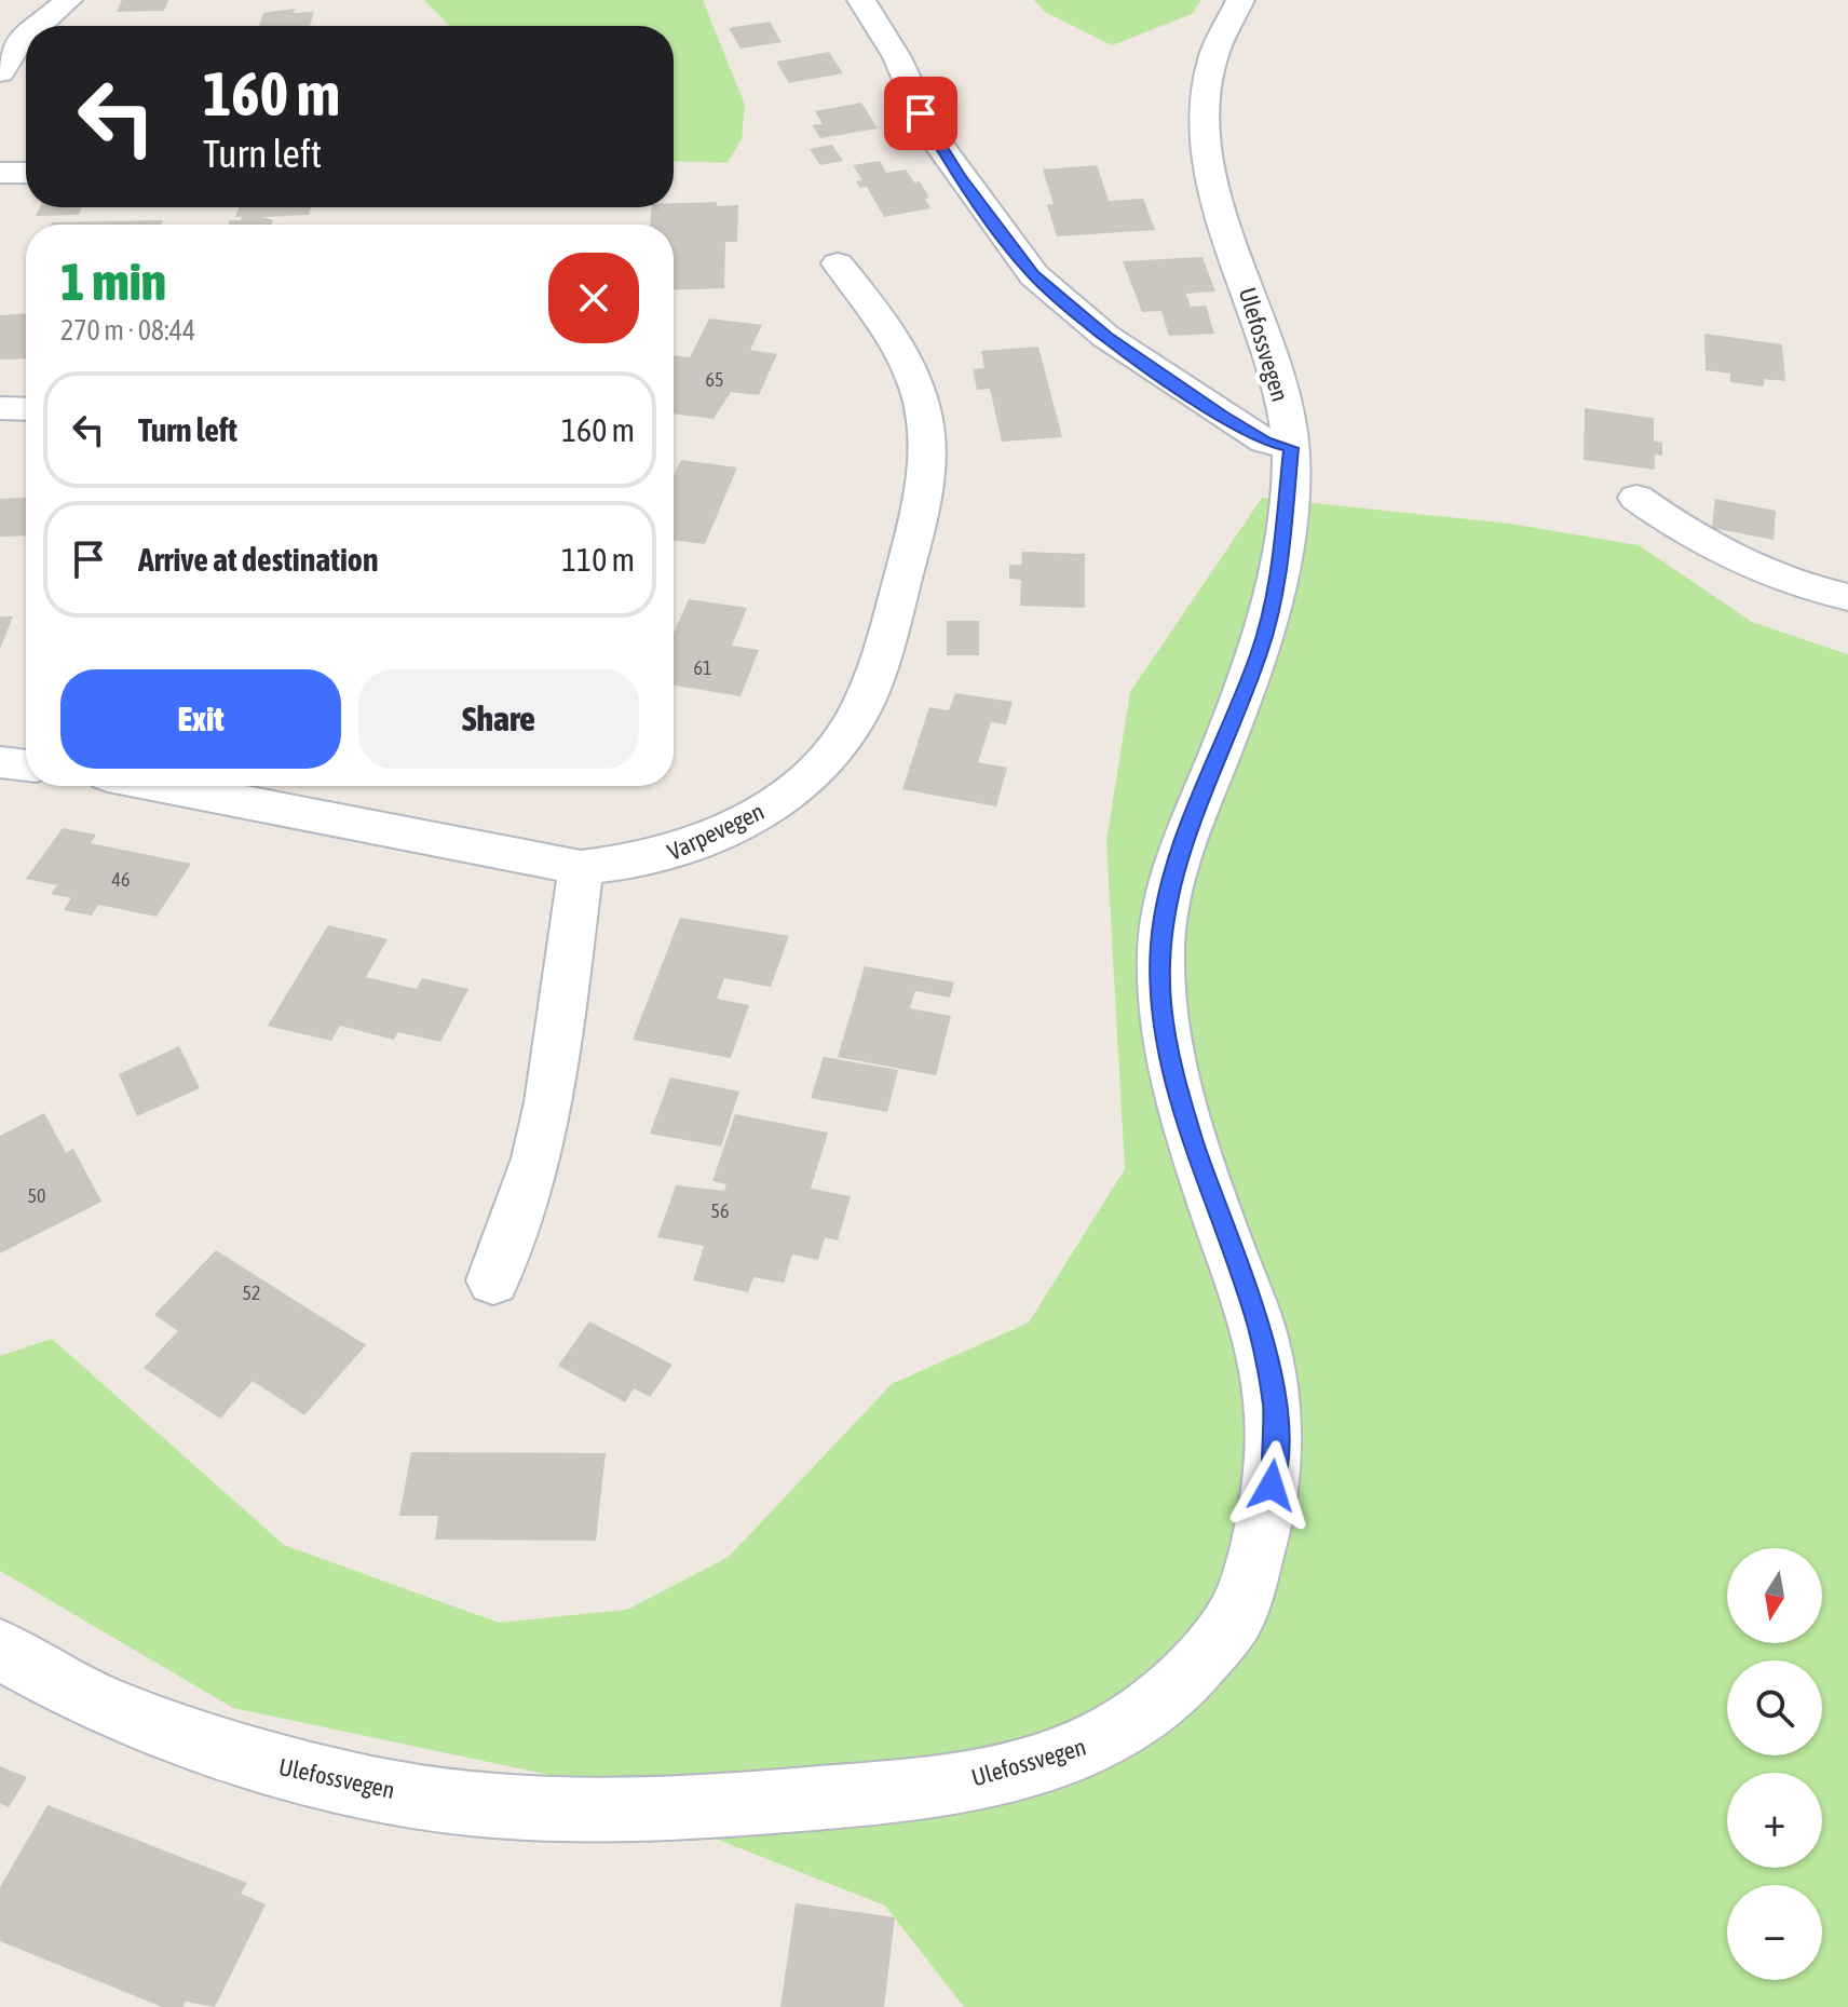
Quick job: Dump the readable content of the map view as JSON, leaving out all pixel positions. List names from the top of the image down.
{
  "streets": {
    "street": ["Ulefossvegen", "Varpevegen"]
  },
  "house_numbers": [
    "65",
    "61",
    "46",
    "50",
    "56",
    "52"
  ],
  "north": "bottom",
  "page": {
    "turn": ["160 m", "Turn left"],
    "heading": ["1 min", "270 m · 08:44"],
    "list": [
      {
        "name": "Turn left",
        "value": "160 m"
      },
      {
        "name": "Arrive at destination",
        "value": "110 m"
      }
    ],
    "buttons": ["Exit", "Share"],
    "map_buttons": ["+", "−"]
  }
}
